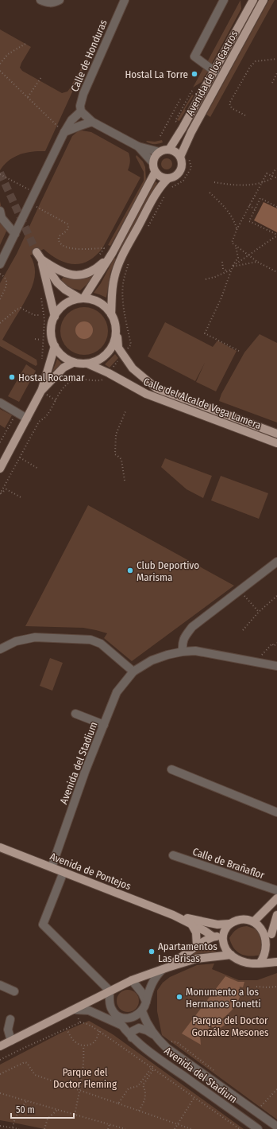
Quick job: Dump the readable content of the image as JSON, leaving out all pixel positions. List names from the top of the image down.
{
  "streets": {
    "main road": ["Avenida de los Castros", "Calle del Alcalde Vega Lamera", "Avenida de Pontejos"],
    "street": ["Calle de Honduras", "Avenida del Stadium", "Calle de Brañaflor"]
  },
  "crossings": [
    ["Avenida del Stadium", "Avenida de Pontejos"]
  ],
  "parks": ["Parque del Doctor González Mesones", "Parque del Doctor Fleming"],
  "places": [
    "Hostal La Torre",
    "Hostal Rocamar",
    "Club Deportivo Marisma",
    "Apartamentos Las Brisas",
    "Monumento a los Hermanos Tonetti"
  ],
  "scale_bar": "50 m"
}
